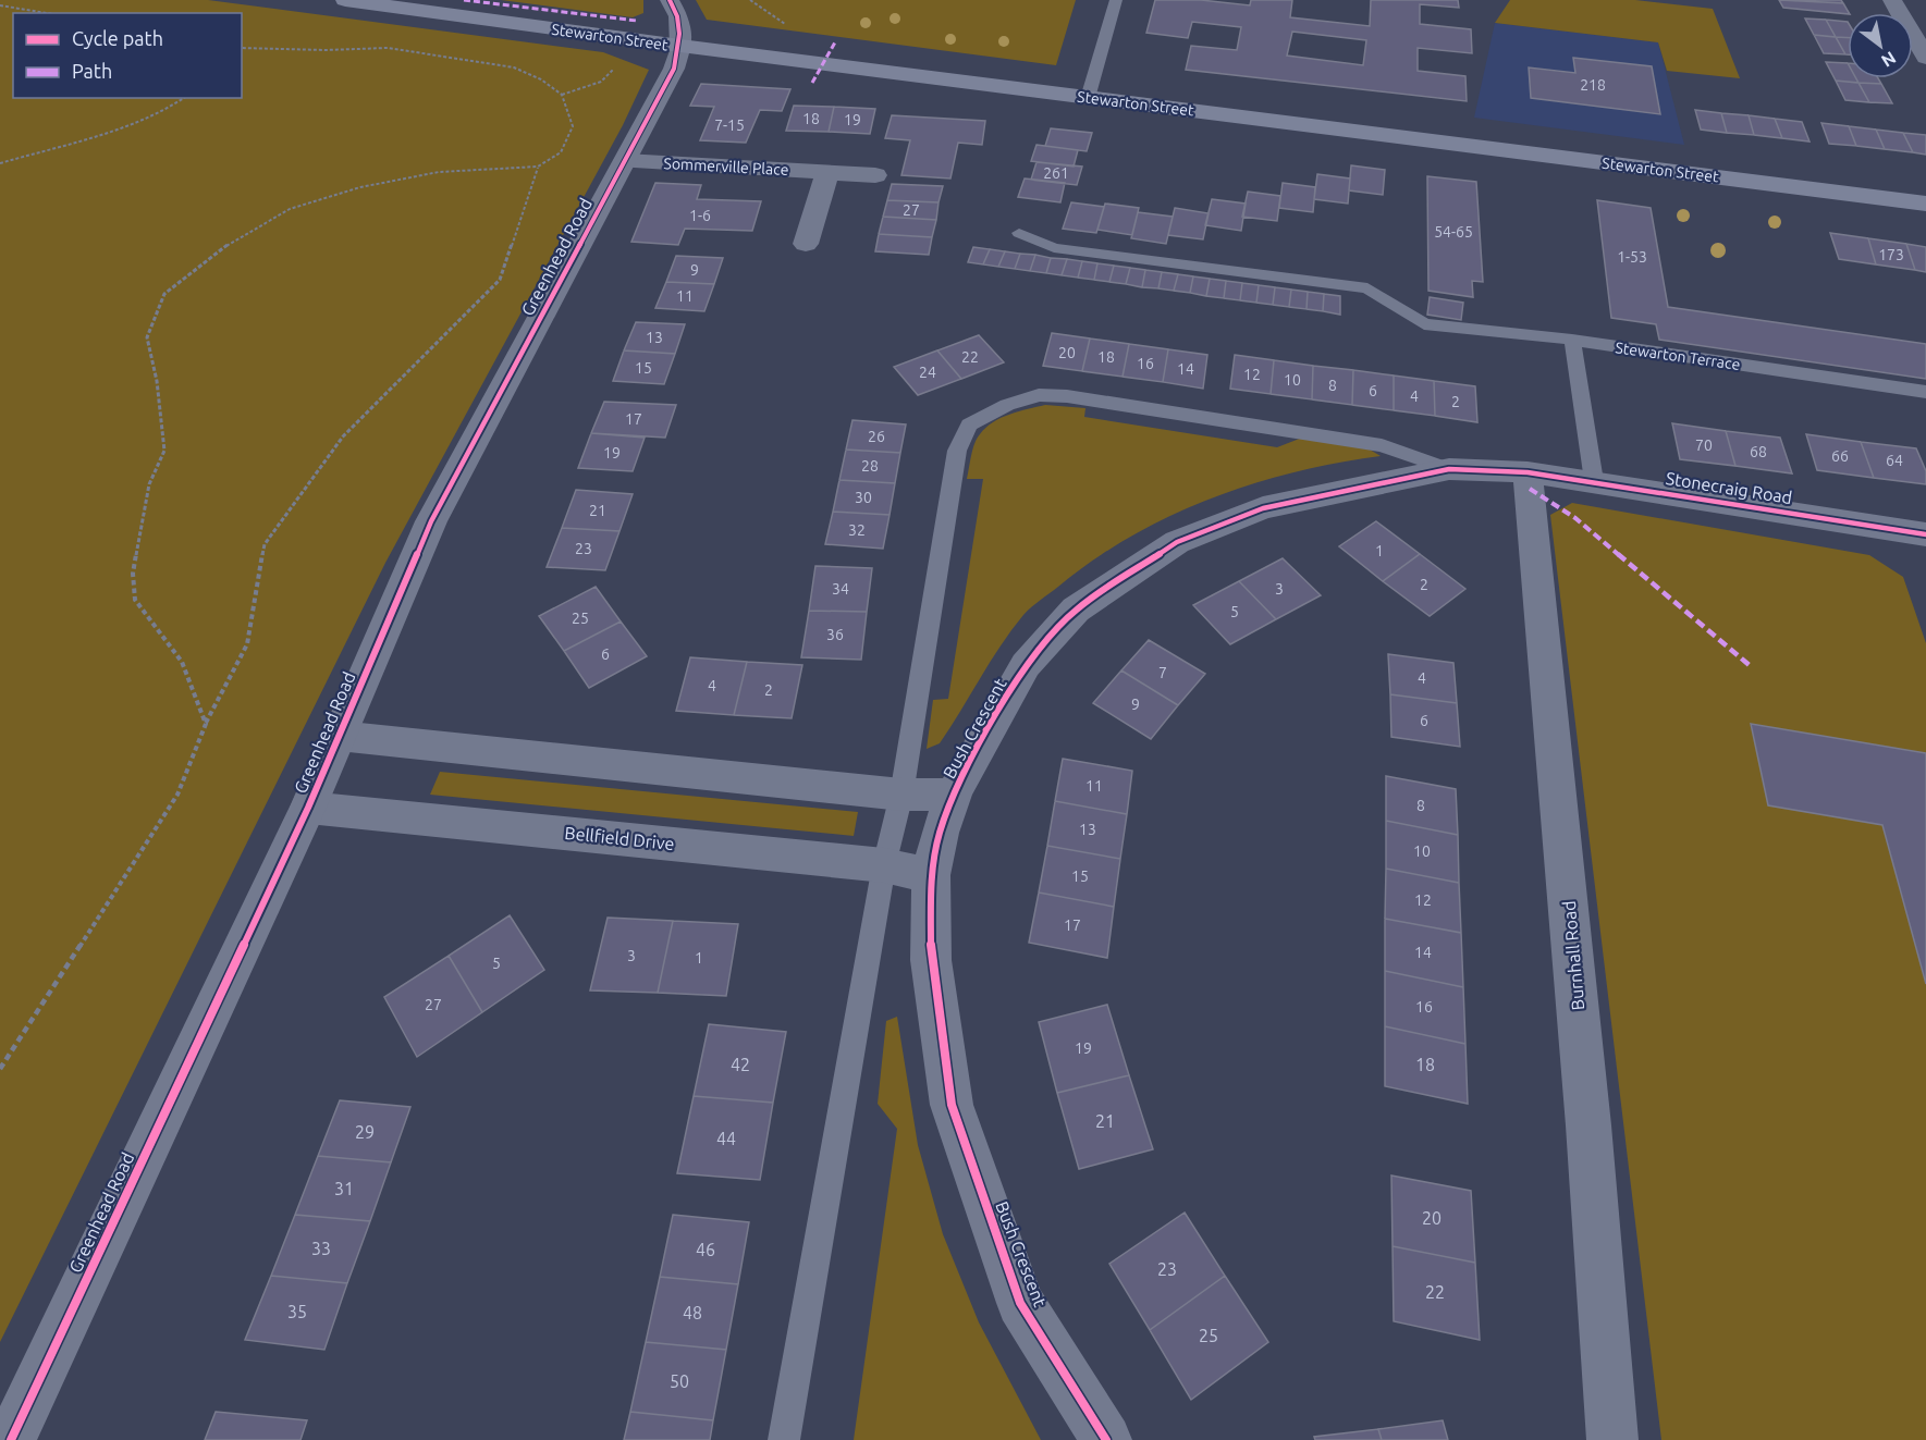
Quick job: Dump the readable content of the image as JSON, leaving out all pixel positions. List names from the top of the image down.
{
  "streets": {
    "main road": ["Stewarton Street"],
    "street": [
      "Sommerville Place",
      "Greenhead Road",
      "Stonecraig Road",
      "Bush Crescent",
      "Bellfield Drive",
      "Burnhall Road"
    ],
    "lane": ["Stewarton Terrace"]
  },
  "crossings": [
    ["Stewarton Street", "Greenhead Road"],
    ["Sommerville Place", "Greenhead Road"],
    ["Greenhead Road", "Bellfield Drive"],
    ["Stonecraig Road", "Bush Crescent"],
    ["Stonecraig Road", "Burnhall Road"],
    ["Bush Crescent", "Bellfield Drive"],
    ["Bush Crescent", "Burnhall Road"]
  ],
  "house_numbers": [
    "218",
    "18",
    "19",
    "7-15",
    "261",
    "27",
    "1-6",
    "54-65",
    "173",
    "1-53",
    "9",
    "11",
    "13",
    "20",
    "22",
    "18",
    "16",
    "15",
    "14",
    "24",
    "12",
    "10",
    "8",
    "6",
    "4",
    "2",
    "17",
    "26",
    "70",
    "68",
    "19",
    "66",
    "64",
    "28",
    "30",
    "21",
    "32",
    "23",
    "1",
    "2",
    "34",
    "3",
    "5",
    "25",
    "36",
    "6",
    "7",
    "4",
    "4",
    "2",
    "9",
    "6",
    "11",
    "8",
    "13",
    "10",
    "15",
    "12",
    "17",
    "14",
    "3",
    "1",
    "5",
    "27",
    "16",
    "19",
    "42",
    "18",
    "21",
    "29",
    "44",
    "31",
    "20",
    "33",
    "46",
    "23",
    "22",
    "35",
    "48",
    "25",
    "50"
  ],
  "legend": ["Cycle path", "Path"],
  "north": "bottom right"
}
